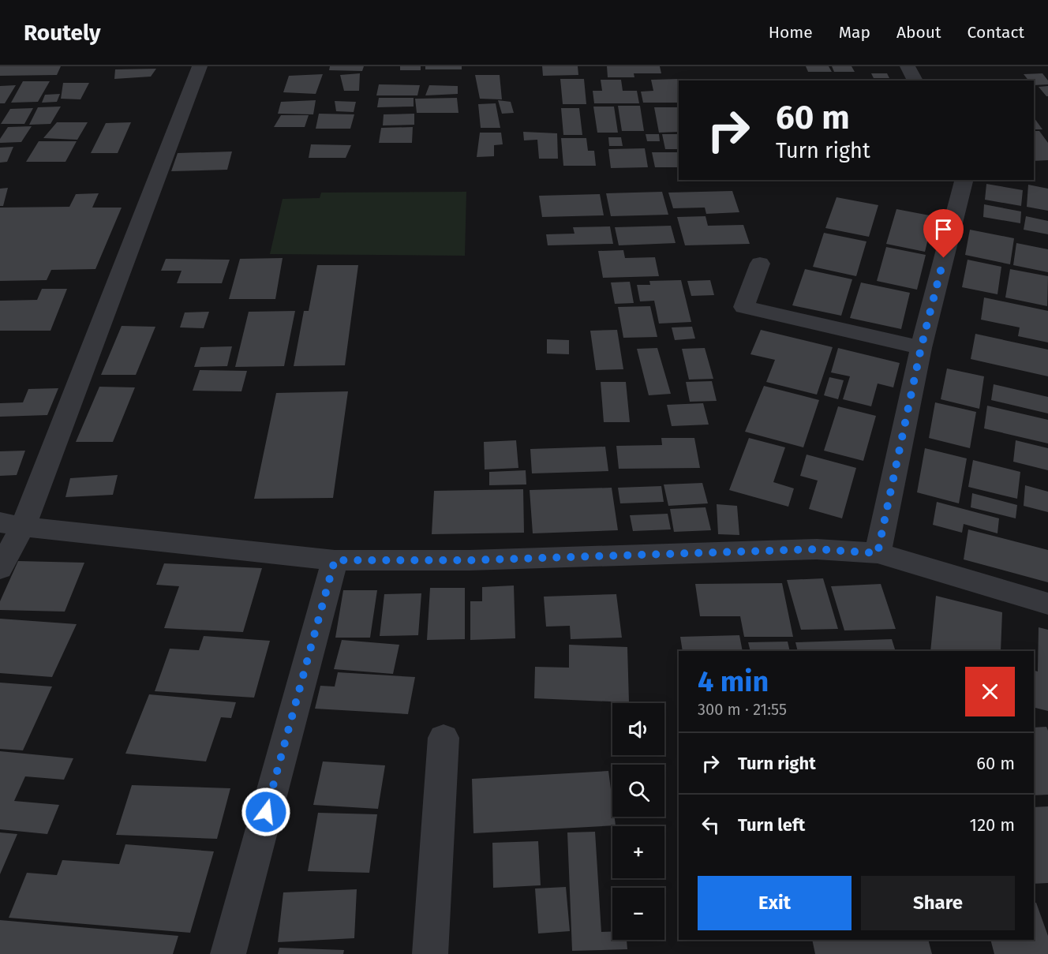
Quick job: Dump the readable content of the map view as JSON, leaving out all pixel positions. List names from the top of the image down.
{
  "page": {
    "header": "Routely",
    "nav": [
      "Home",
      "Map",
      "About",
      "Contact"
    ],
    "turn": ["60 m", "Turn right"],
    "heading": ["4 min", "300 m · 21:55"],
    "map_buttons": ["+", "−"],
    "list": [
      {
        "name": "Turn right",
        "value": "60 m"
      },
      {
        "name": "Turn left",
        "value": "120 m"
      }
    ],
    "buttons": ["Exit", "Share"]
  }
}
